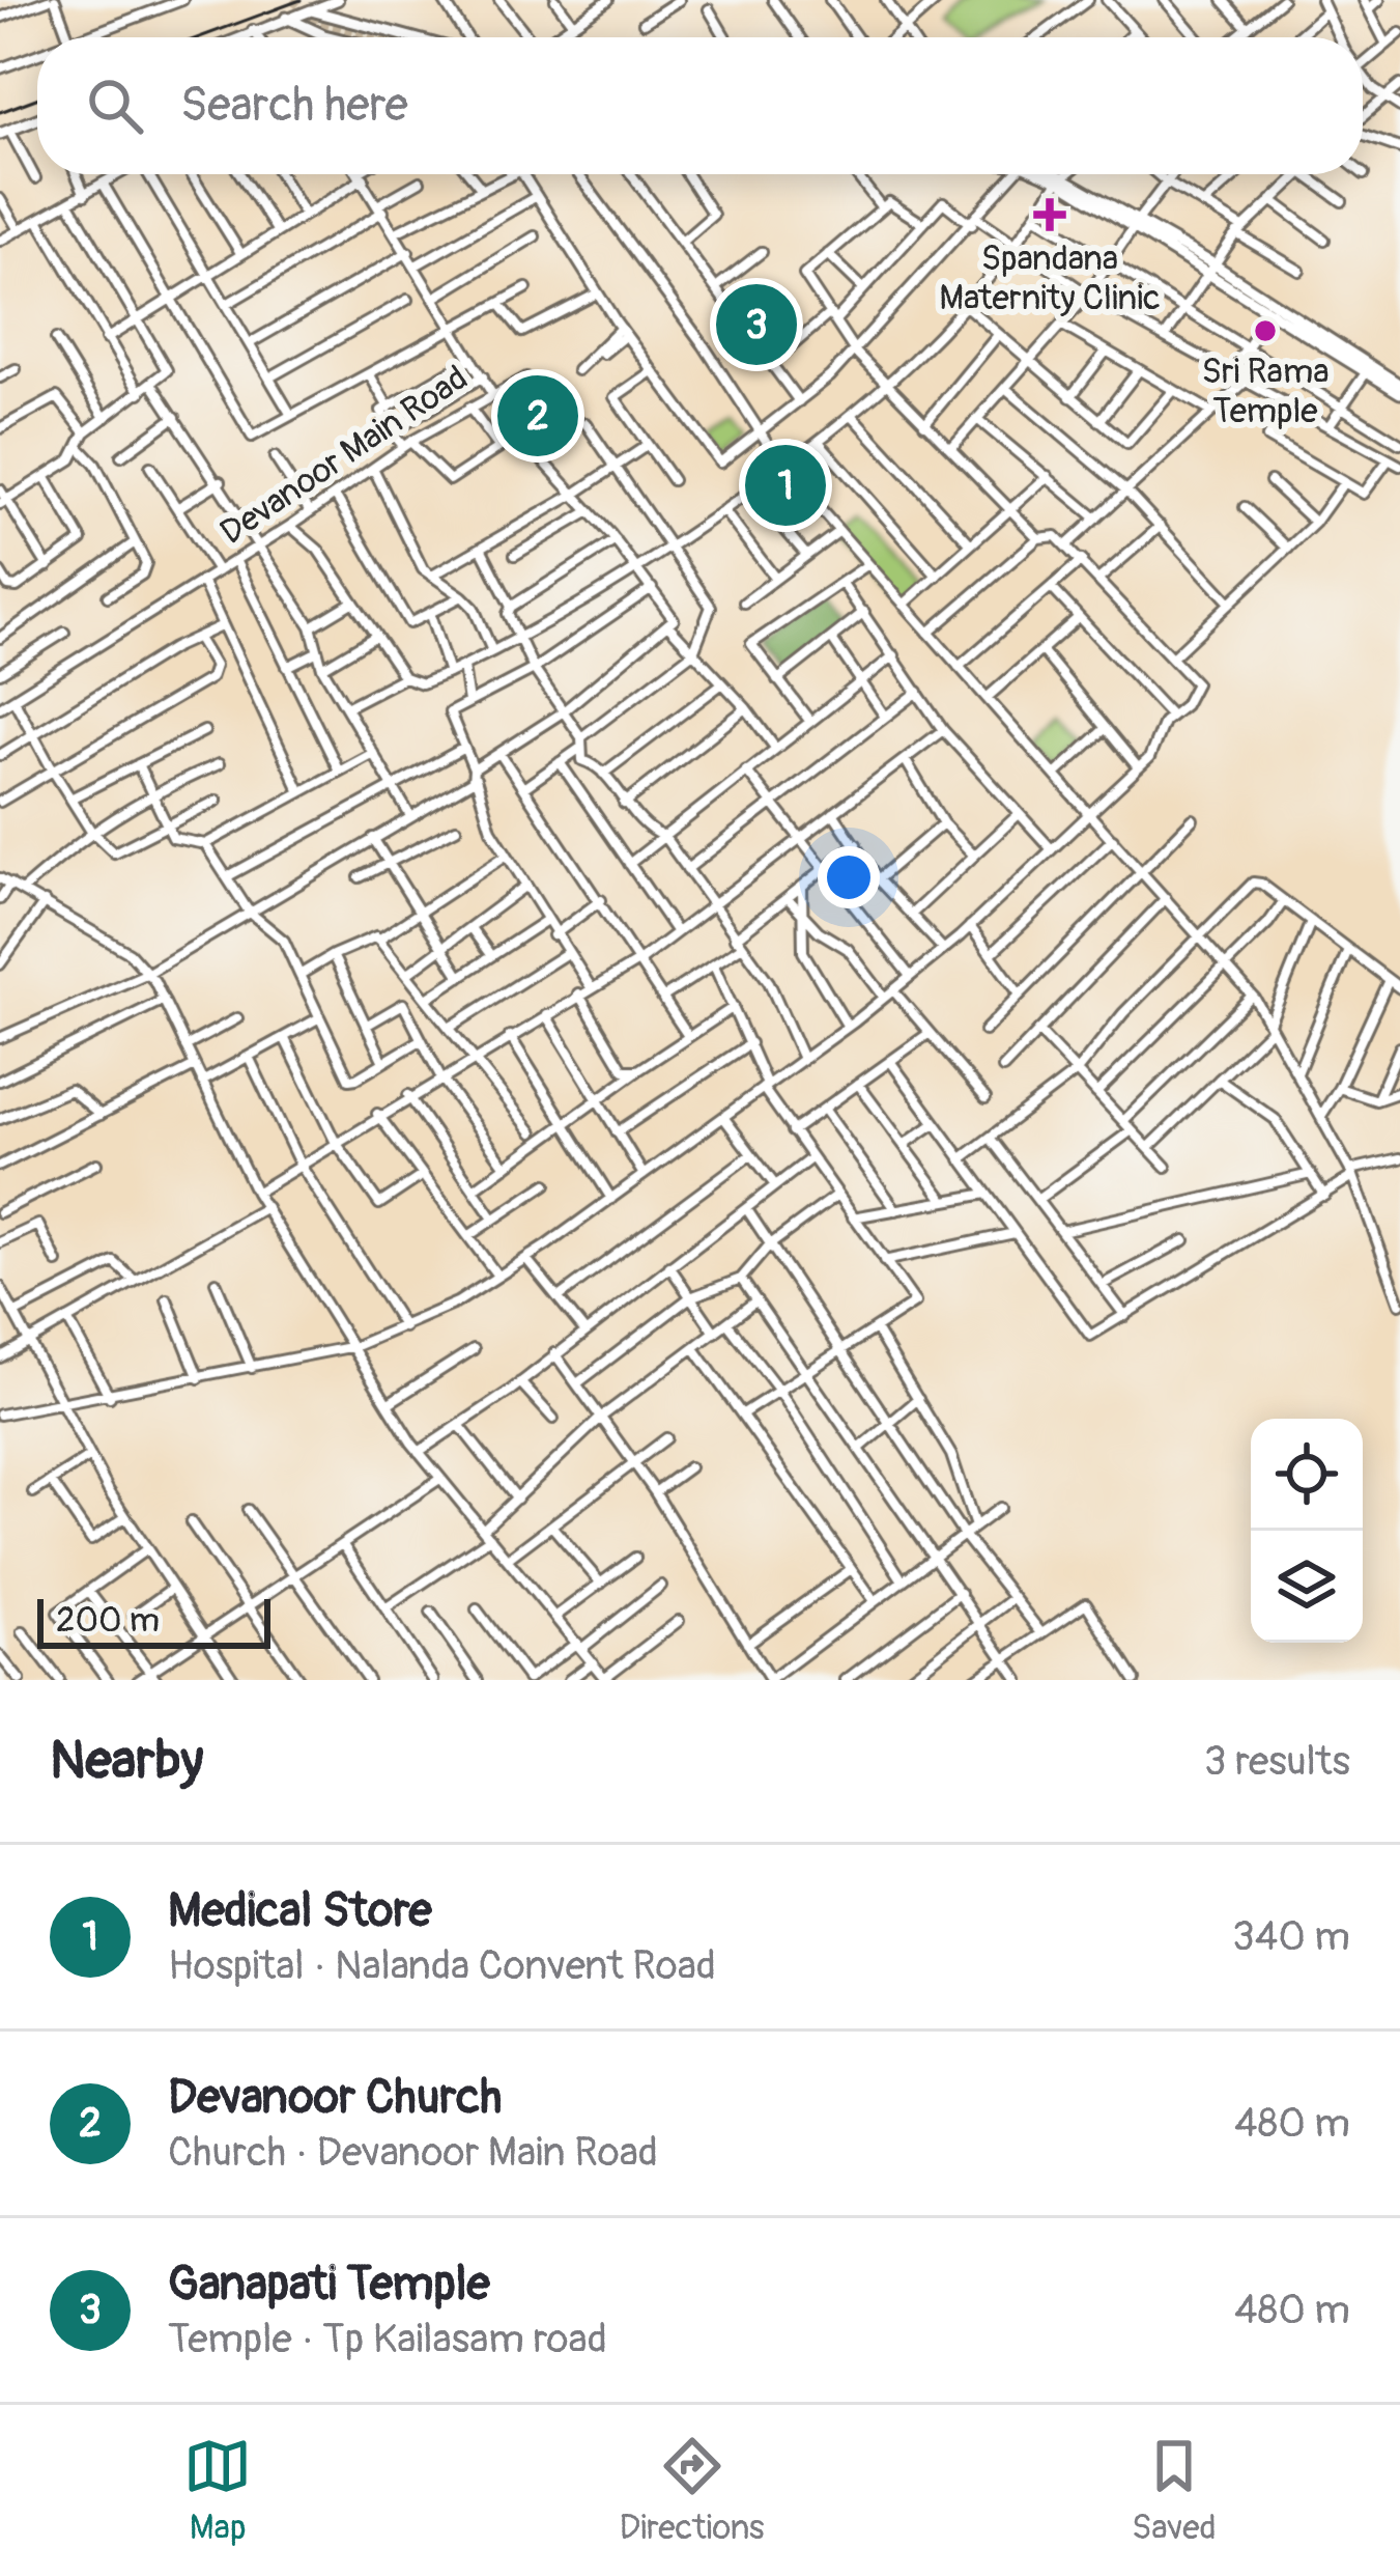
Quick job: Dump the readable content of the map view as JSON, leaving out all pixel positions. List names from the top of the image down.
{
  "streets": {
    "street": ["Devanoor Main Road"]
  },
  "places": {
    "health": ["Spandana Maternity Clinic"],
    "other": ["Sri Rama Temple"]
  },
  "scale_bar": "200 m",
  "page": {
    "search": "Search here",
    "pins": ["3", "2", "1"],
    "scale": "200 m",
    "heading": ["Nearby", "3 results"],
    "list": [
      {
        "mark": "1",
        "name": "Medical Store",
        "note": "Hospital · Nalanda Convent Road",
        "value": "340 m"
      },
      {
        "mark": "2",
        "name": "Devanoor Church",
        "note": "Church · Devanoor Main Road",
        "value": "480 m"
      },
      {
        "mark": "3",
        "name": "Ganapati Temple",
        "note": "Temple · Tp Kailasam road",
        "value": "480 m"
      }
    ],
    "nav": ["Map", "Directions", "Saved"]
  }
}
